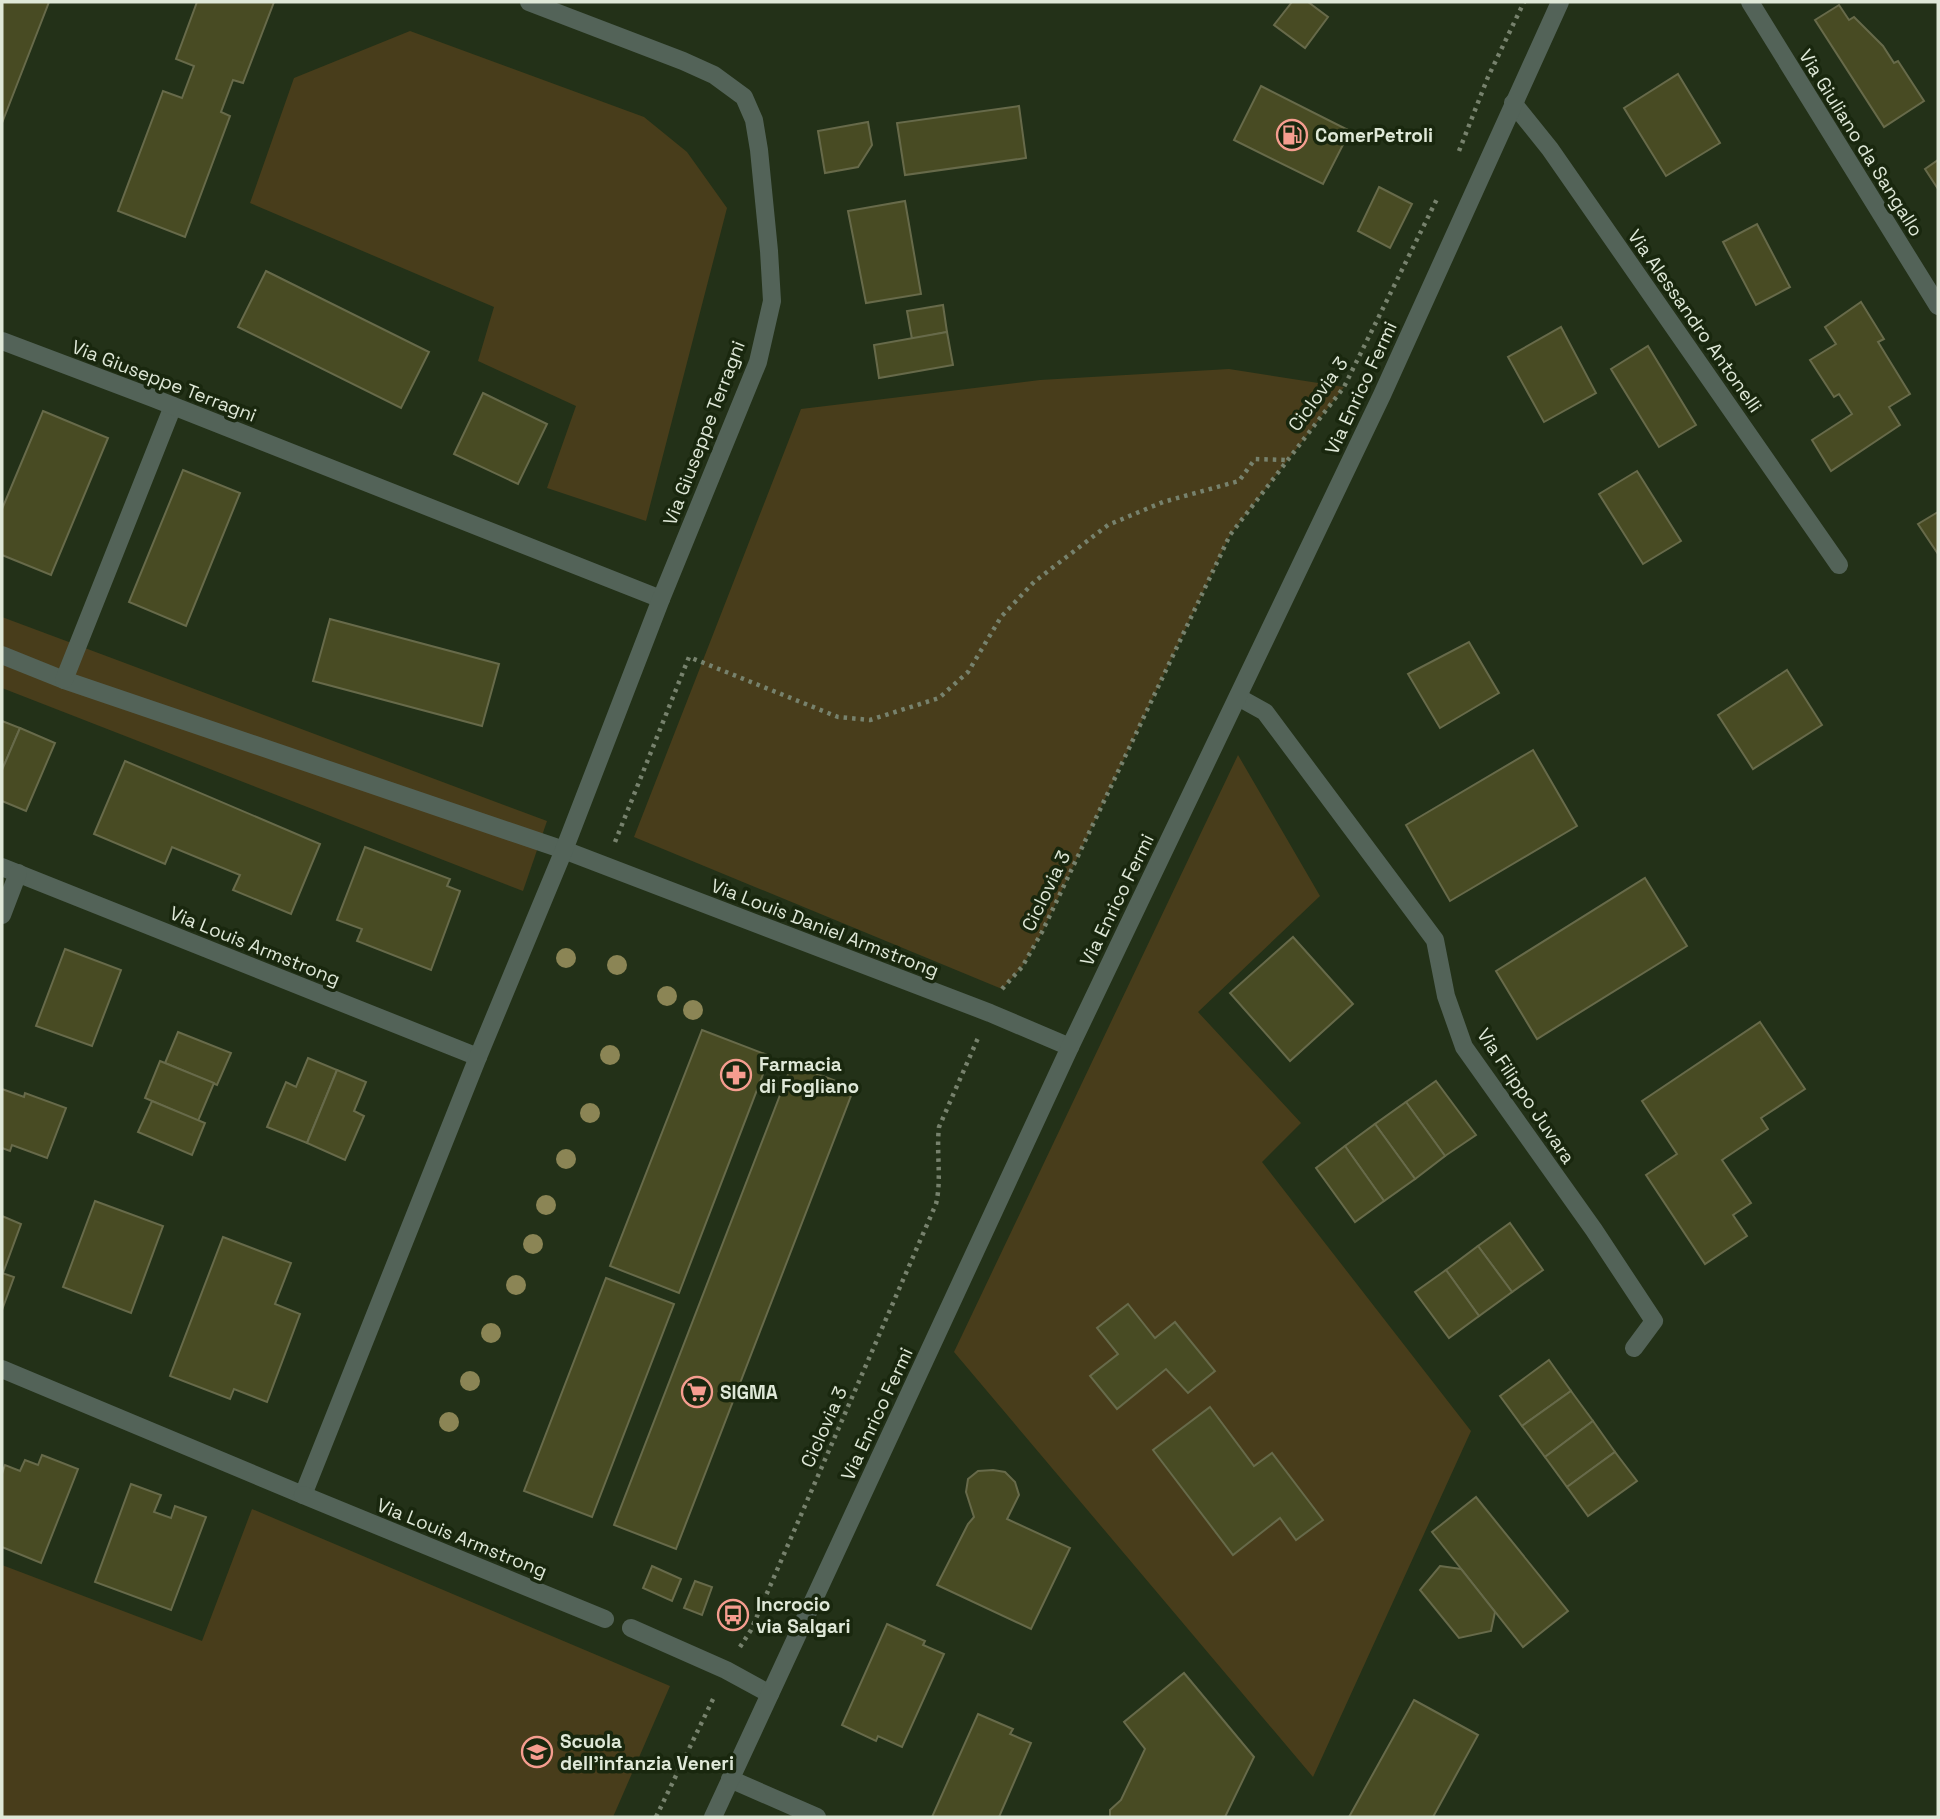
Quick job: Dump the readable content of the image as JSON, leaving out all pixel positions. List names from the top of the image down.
{
  "streets": {
    "street": [
      "Via Giuliano da Sangallo",
      "Via Alessandro Antonelli",
      "Via Giuseppe Terragni",
      "Via Enrico Fermi",
      "Via Louis Daniel Armstrong",
      "Via Louis Armstrong",
      "Via Filippo Juvara"
    ],
    "path": ["Ciclovia 3"]
  },
  "crossings": [
    ["Via Alessandro Antonelli", "Via Enrico Fermi"],
    ["Via Giuseppe Terragni", "Via Louis Daniel Armstrong"],
    ["Via Enrico Fermi", "Via Louis Daniel Armstrong"],
    ["Via Enrico Fermi", "Via Filippo Juvara"],
    ["Ciclovia 3", "Via Louis Daniel Armstrong"]
  ],
  "places": {
    "fuel station": ["ComerPetroli"],
    "pharmacy": ["Farmacia di Fogliano"],
    "supermarket": ["SIGMA"],
    "bus stop": ["Incrocio via Salgari"],
    "school or university": ["Scuola dell'infanzia Veneri"]
  }
}
